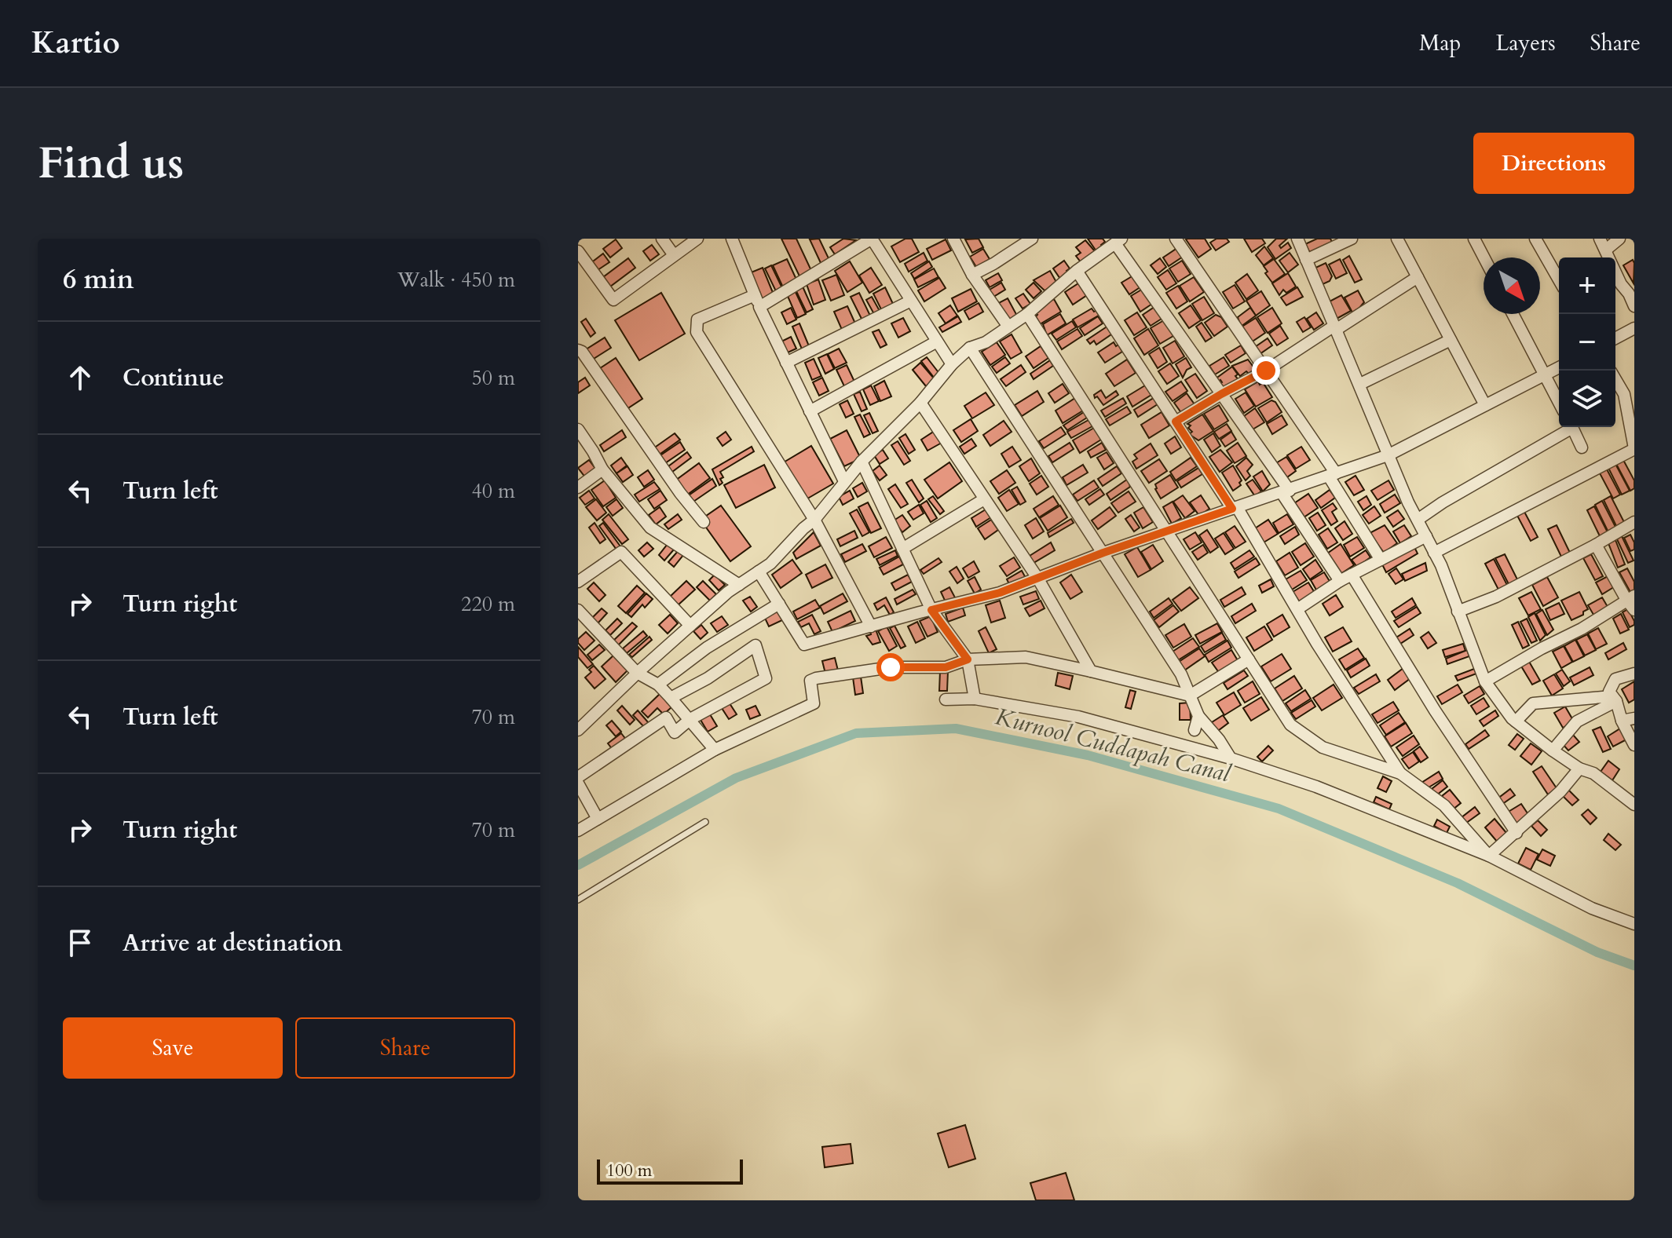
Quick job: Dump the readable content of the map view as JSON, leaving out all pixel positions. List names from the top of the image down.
{
  "water": ["Kurnool Cuddapah Canal"],
  "scale_bar": "100 m",
  "north": "bottom right",
  "page": {
    "header": "Kartio",
    "nav": ["Map", "Layers", "Share"],
    "buttons": [
      "Directions",
      ["Save", "Share"]
    ],
    "title": "Find us",
    "heading": ["6 min", "Walk · 450 m"],
    "map_buttons": ["+", "−"],
    "list": [
      ["Continue", "50 m"],
      ["Turn left", "40 m"],
      ["Turn right", "220 m"],
      ["Turn left", "70 m"],
      ["Turn right", "70 m"],
      "Arrive at destination"
    ],
    "scale": "100 m"
  }
}
